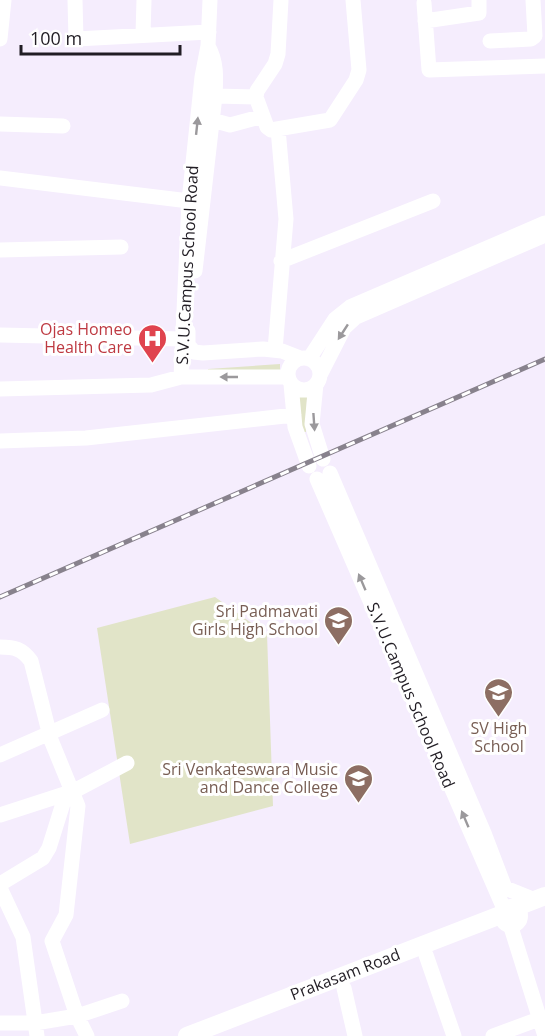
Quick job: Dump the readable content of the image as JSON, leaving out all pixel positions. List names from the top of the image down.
{
  "streets": {
    "main road": ["Prakasam Road"],
    "street": ["S.V.U.Campus School Road"]
  },
  "crossings": [
    ["S.V.U.Campus School Road", "Prakasam Road"]
  ],
  "places": {
    "hospital": ["Ojas Homeo Health Care"],
    "school or university": ["Sri Padmavati Girls High School", "SV High School", "Sri Venkateswara Music and Dance College"]
  },
  "scale_bar": "100 m"
}
